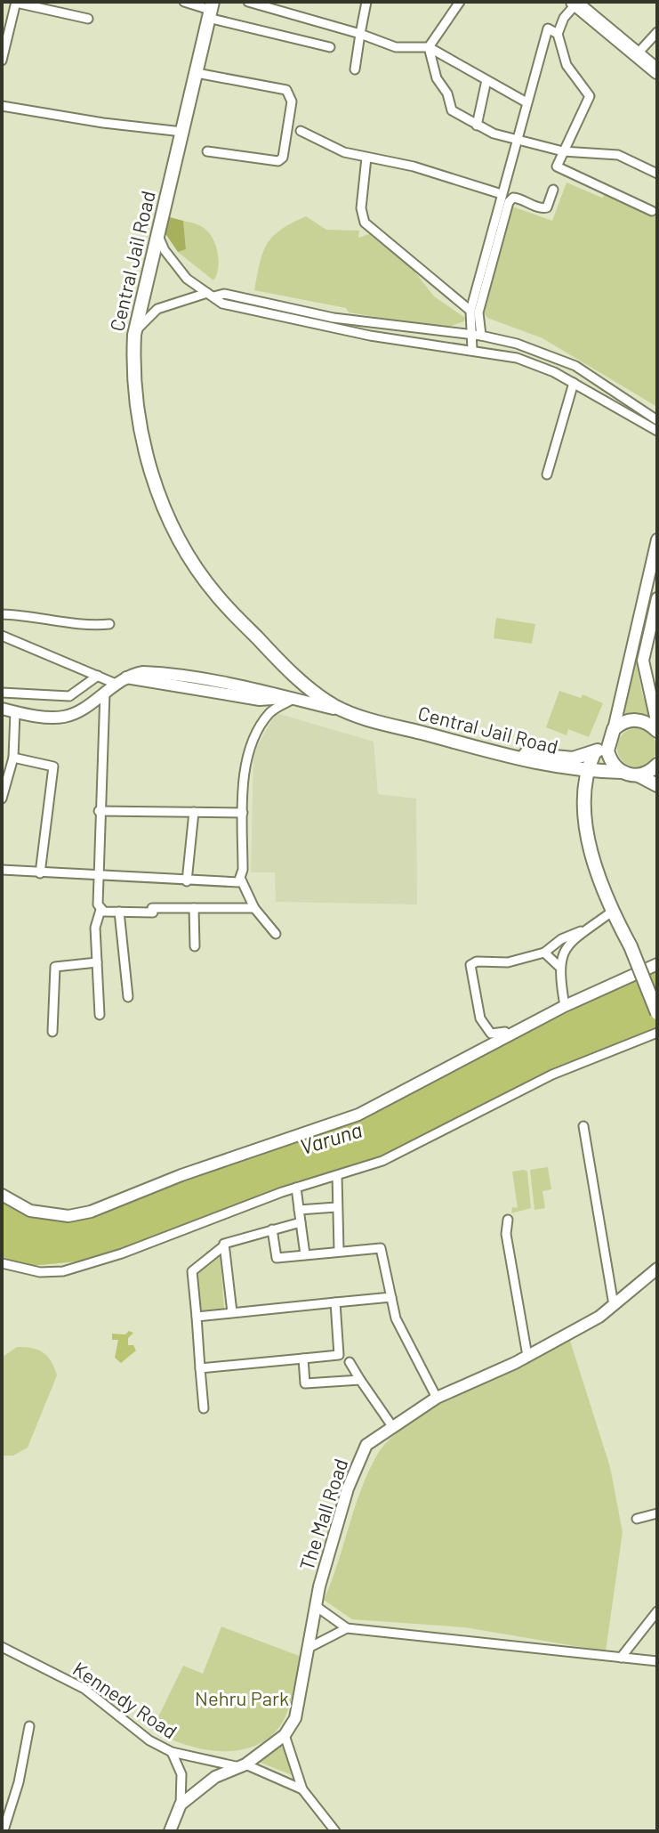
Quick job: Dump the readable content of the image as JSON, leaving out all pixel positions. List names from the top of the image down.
{
  "streets": {
    "main road": ["Central Jail Road"],
    "street": ["The Mall Road", "Kennedy Road"]
  },
  "crossings": [
    ["The Mall Road", "Kennedy Road"]
  ],
  "water": ["Varuna"],
  "parks": ["Nehru Park"]
}
